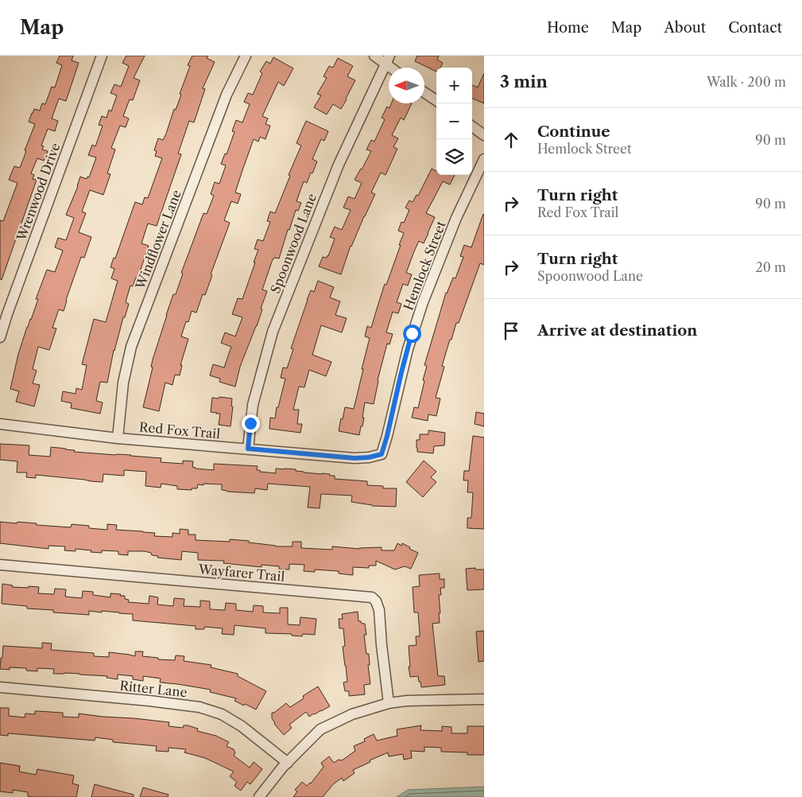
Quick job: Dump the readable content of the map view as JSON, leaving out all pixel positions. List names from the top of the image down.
{
  "streets": {
    "street": [
      "Wrenwood Drive",
      "Windflower Lane",
      "Spoonwood Lane",
      "Hemlock Street",
      "Red Fox Trail",
      "Wayfarer Trail",
      "Ritter Lane"
    ]
  },
  "crossings": [
    ["Windflower Lane", "Red Fox Trail"],
    ["Spoonwood Lane", "Red Fox Trail"],
    ["Hemlock Street", "Red Fox Trail"]
  ],
  "north": "left",
  "page": {
    "header": "Map",
    "nav": [
      "Home",
      "Map",
      "About",
      "Contact"
    ],
    "heading": ["3 min", "Walk · 200 m"],
    "map_buttons": ["+", "−"],
    "list": [
      ["Continue", "Hemlock Street", "90 m"],
      ["Turn right", "Red Fox Trail", "90 m"],
      ["Turn right", "Spoonwood Lane", "20 m"],
      "Arrive at destination"
    ]
  }
}
